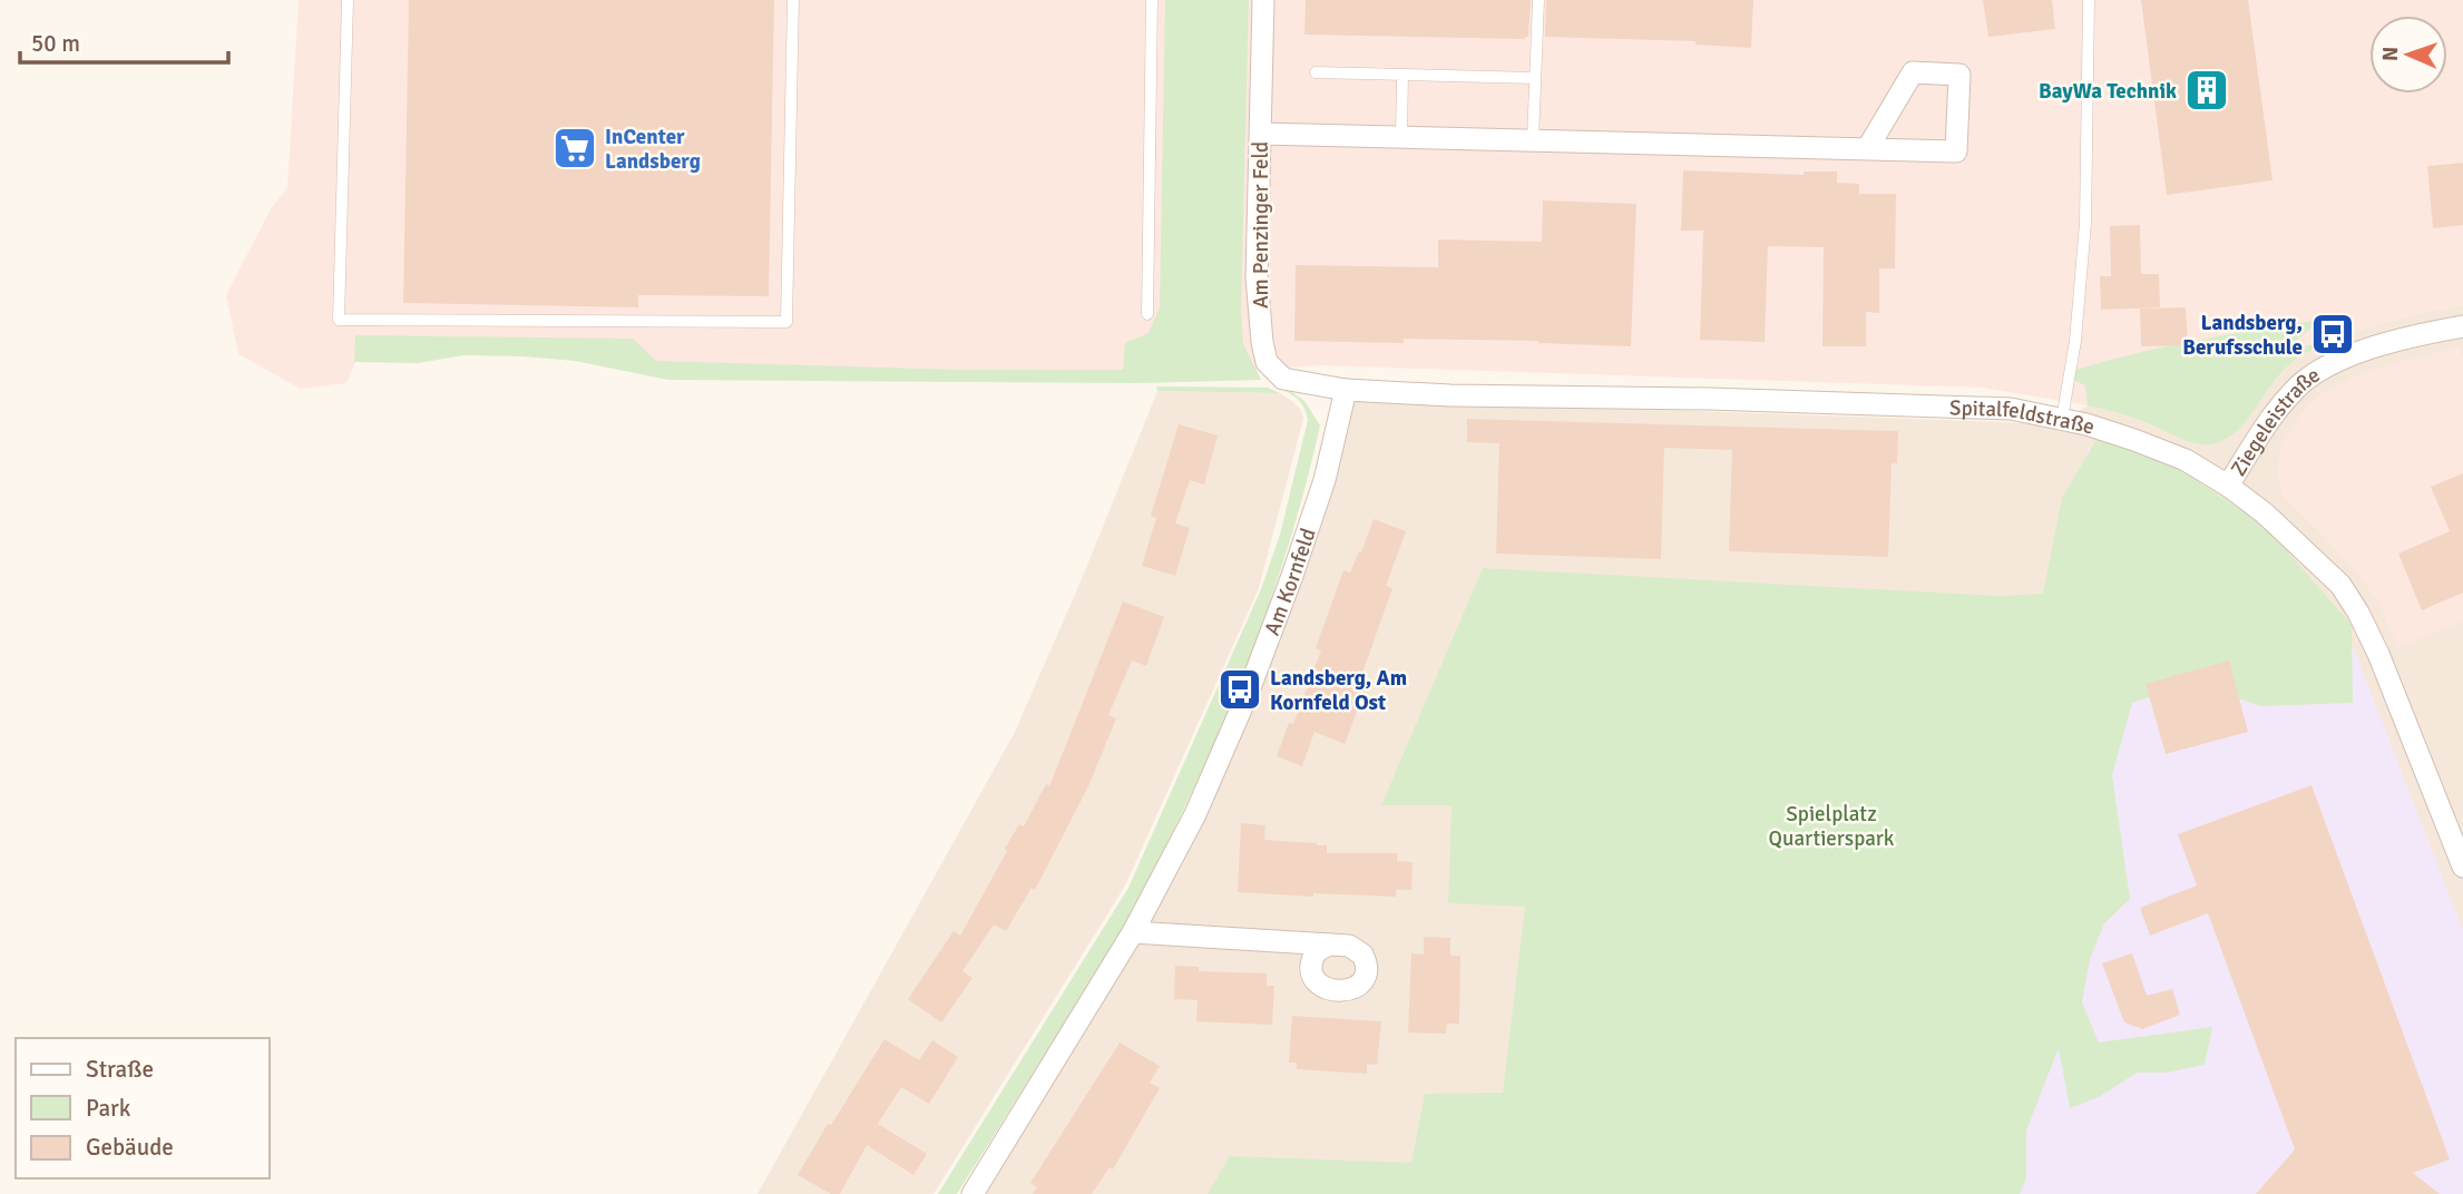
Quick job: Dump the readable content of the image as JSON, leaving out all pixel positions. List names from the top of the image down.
{
  "streets": {
    "street": [
      "Am Penzinger Feld",
      "Spitalfeldstraße",
      "Ziegeleistraße",
      "Am Kornfeld"
    ]
  },
  "crossings": [
    ["Am Penzinger Feld", "Spitalfeldstraße"],
    ["Am Penzinger Feld", "Am Kornfeld"],
    ["Spitalfeldstraße", "Ziegeleistraße"],
    ["Spitalfeldstraße", "Am Kornfeld"]
  ],
  "parks": ["Spielplatz Quartierspark"],
  "places": {
    "building": ["BayWa Technik"],
    "supermarket": ["InCenter Landsberg"],
    "bus stop": ["Landsberg, Berufsschule", "Landsberg, Am Kornfeld Ost"]
  },
  "legend": ["Straße", "Park", "Gebäude"],
  "scale_bar": "50 m",
  "north": "left"
}
